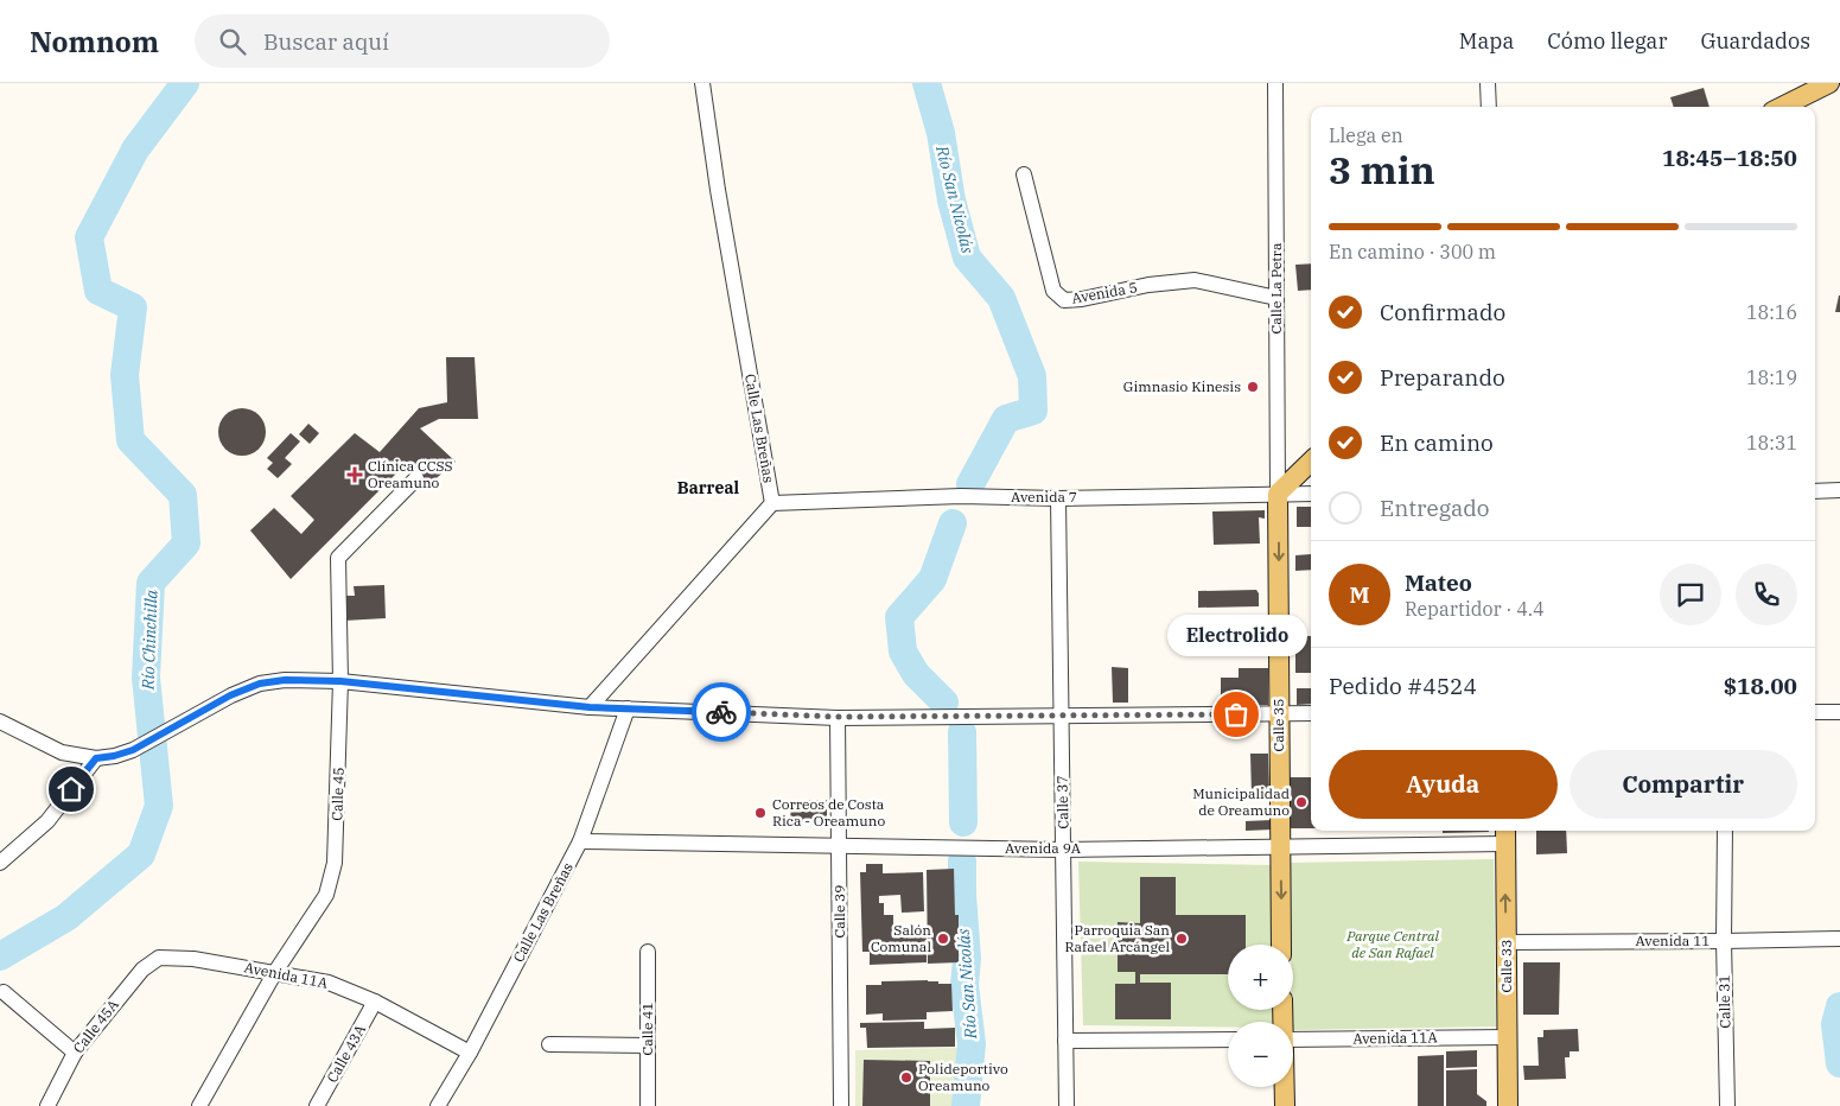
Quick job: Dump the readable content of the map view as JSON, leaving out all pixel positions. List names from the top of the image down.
{
  "streets": {
    "main road": ["Calle 35", "Calle 33"],
    "street": [
      "Calle La Petra",
      "Avenida 5",
      "Calle Las Breñas",
      "Avenida 7",
      "Calle 45",
      "Calle 37",
      "Avenida 9A",
      "Calle 39",
      "Avenida 11",
      "Avenida 11A",
      "Calle 31",
      "Calle 45A",
      "Calle 41",
      "Calle 43A"
    ]
  },
  "crossings": [
    ["Calle La Petra", "Avenida 5"],
    ["Calle La Petra", "Avenida 7"],
    ["Calle La Petra", "Calle 35"],
    ["Calle Las Breñas", "Avenida 7"],
    ["Calle Las Breñas", "Avenida 9A"],
    ["Calle Las Breñas", "Avenida 11A"],
    ["Avenida 7", "Calle 35"],
    ["Avenida 7", "Calle 37"],
    ["Calle 35", "Avenida 9A"],
    ["Calle 45", "Avenida 11A"],
    ["Calle 37", "Avenida 9A"],
    ["Avenida 9A", "Calle 39"],
    ["Avenida 9A", "Calle 33"],
    ["Avenida 11", "Calle 33"],
    ["Avenida 11", "Calle 31"],
    ["Calle 33", "Avenida 11A"],
    ["Avenida 11A", "Calle 45A"],
    ["Avenida 11A", "Calle 43A"]
  ],
  "one_way": ["Calle 35", "Calle 33"],
  "districts": ["Barreal"],
  "water": ["Río San Nicolás", "Río Chinchilla"],
  "parks": ["Parque Central de San Rafael"],
  "places": {
    "other": [
      "Gimnasio Kinesis",
      "Electrolido",
      "Municipalidad de Oreamuno",
      "Correos de Costa Rica - Oreamuno",
      "Salón Comunal",
      "Parroquia San Rafael Arcángel",
      "Polideportivo Oreamuno"
    ],
    "health": ["Clínica CCSS Oreamuno"]
  },
  "page": {
    "header": "Nomnom",
    "search": "Buscar aquí",
    "nav": ["Mapa", "Cómo llegar", "Guardados"],
    "heading": ["3 min", "Llega en", "18:45–18:50"],
    "panel": [
      "Mateo",
      "Repartidor · 4.4",
      "Pedido #4524",
      "$18.00"
    ],
    "bar": "En camino · 300 m",
    "list": [
      ["Confirmado", "18:16"],
      ["Preparando", "18:19"],
      ["En camino", "18:31"],
      "Entregado"
    ],
    "round": "M",
    "bubble": "Electrolido",
    "buttons": ["Ayuda", "Compartir"],
    "map_buttons": ["+", "−"]
  }
}
